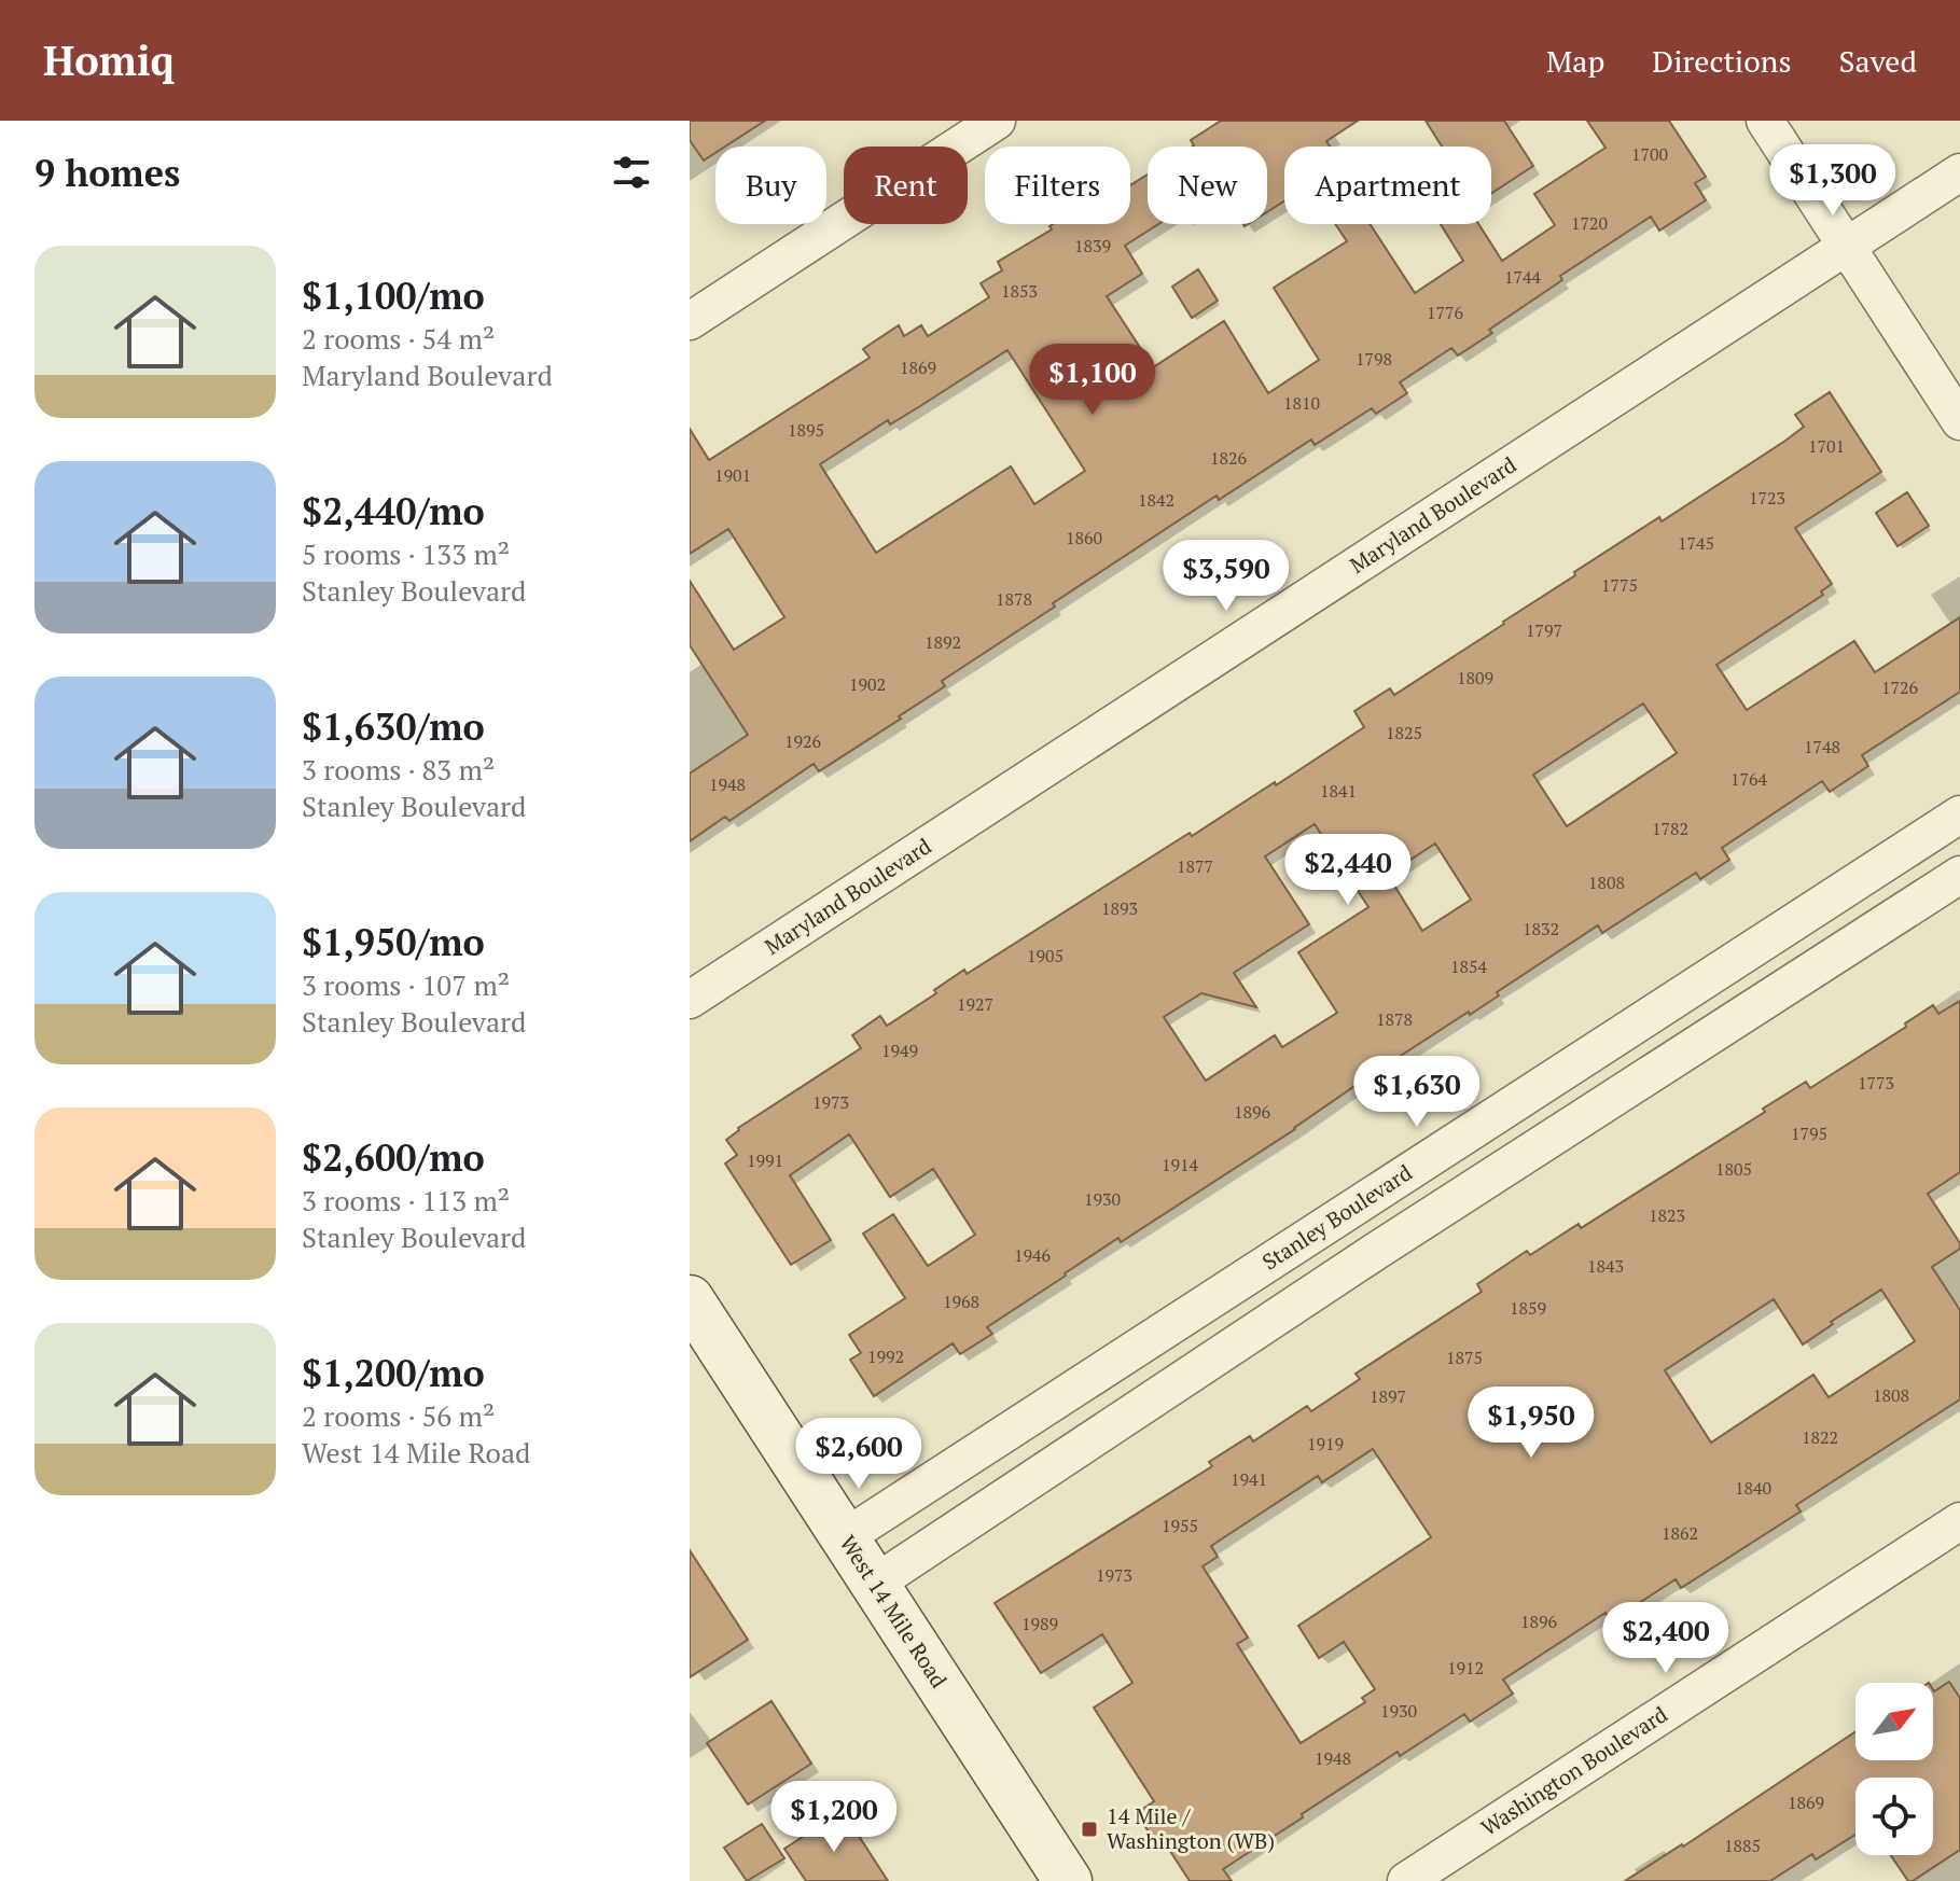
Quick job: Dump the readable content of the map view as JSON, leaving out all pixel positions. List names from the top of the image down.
{
  "streets": {
    "main road": ["West 14 Mile Road"],
    "street": ["Maryland Boulevard", "Stanley Boulevard", "Washington Boulevard"]
  },
  "crossings": [
    ["Stanley Boulevard", "West 14 Mile Road"]
  ],
  "places": {
    "transit": ["14 Mile / Washington (WB)"]
  },
  "house_numbers": [
    "1700",
    "1720",
    "1839",
    "1744",
    "1853",
    "1776",
    "1798",
    "1869",
    "1810",
    "1895",
    "1701",
    "1826",
    "1901",
    "1723",
    "1842",
    "1860",
    "1745",
    "1775",
    "1878",
    "1797",
    "1892",
    "1809",
    "1902",
    "1726",
    "1825",
    "1926",
    "1748",
    "1764",
    "1948",
    "1841",
    "1782",
    "1877",
    "1808",
    "1893",
    "1832",
    "1905",
    "1854",
    "1927",
    "1878",
    "1949",
    "1773",
    "1973",
    "1896",
    "1795",
    "1991",
    "1914",
    "1805",
    "1930",
    "1823",
    "1946",
    "1843",
    "1968",
    "1859",
    "1992",
    "1875",
    "1808",
    "1897",
    "1822",
    "1919",
    "1941",
    "1840",
    "1955",
    "1862",
    "1973",
    "1896",
    "1989",
    "1912",
    "1930",
    "1948",
    "1869",
    "1885"
  ],
  "north": "top right",
  "page": {
    "header": "Homiq",
    "nav": ["Map", "Directions", "Saved"],
    "heading": "9 homes",
    "price": [
      "$1,300",
      "$1,100",
      "$3,590",
      "$2,440",
      "$1,630",
      "$1,950",
      "$2,600",
      "$2,400",
      "$1,200"
    ],
    "chip": [
      "Buy",
      "Rent",
      "Filters",
      "New",
      "Apartment"
    ],
    "list": [
      {
        "name": "$1,100/mo",
        "note": "2 rooms · 54 m² · Maryland Boulevard"
      },
      {
        "name": "$2,440/mo",
        "note": "5 rooms · 133 m² · Stanley Boulevard"
      },
      {
        "name": "$1,630/mo",
        "note": "3 rooms · 83 m² · Stanley Boulevard"
      },
      {
        "name": "$1,950/mo",
        "note": "3 rooms · 107 m² · Stanley Boulevard"
      },
      {
        "name": "$2,600/mo",
        "note": "3 rooms · 113 m² · Stanley Boulevard"
      },
      {
        "name": "$1,200/mo",
        "note": "2 rooms · 56 m² · West 14 Mile Road"
      }
    ]
  }
}
